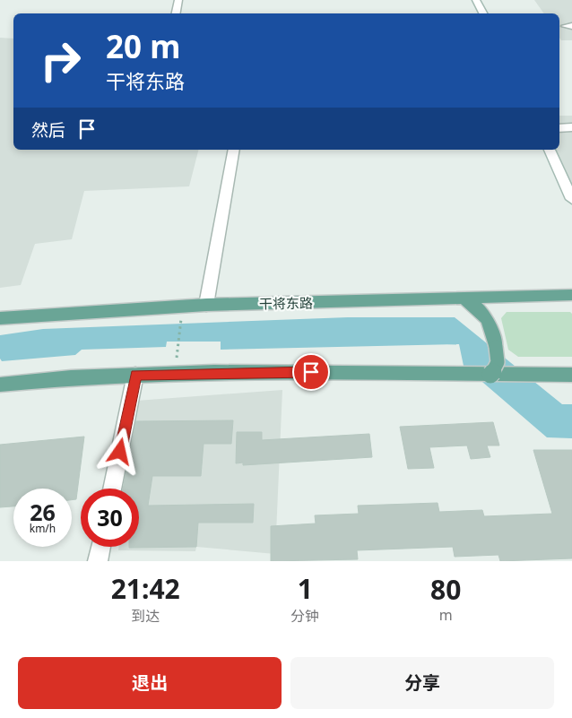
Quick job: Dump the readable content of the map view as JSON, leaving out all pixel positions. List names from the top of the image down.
{
  "streets": {
    "main road": ["干将东路"]
  },
  "page": {
    "turn": ["20 m", "干将东路"],
    "then": "然后",
    "speed": "26 km/h",
    "limit": "30",
    "eta": [
      "21:42",
      "到达",
      "1",
      "分钟",
      "80",
      "m"
    ],
    "buttons": ["退出", "分享"]
  }
}
